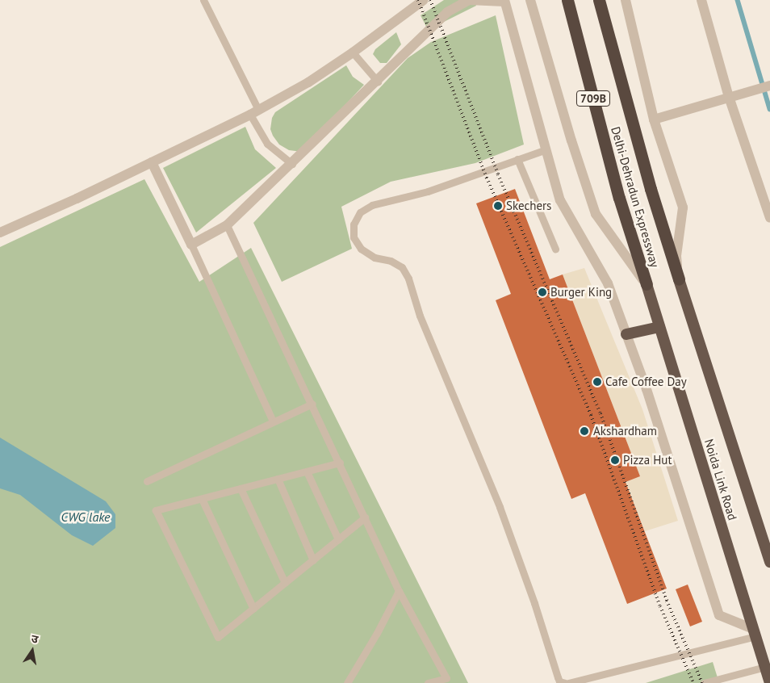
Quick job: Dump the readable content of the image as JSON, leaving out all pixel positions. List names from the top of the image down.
{
  "streets": {
    "highway": ["709B", "Delhi-Dehradun Expressway", "Noida Link Road"]
  },
  "crossings": [
    ["Delhi-Dehradun Expressway", "Noida Link Road"]
  ],
  "water": ["CWG lake"],
  "places": [
    "Skechers",
    "Burger King",
    "Cafe Coffee Day",
    "Akshardham",
    "Pizza Hut"
  ],
  "north": "top"
}
